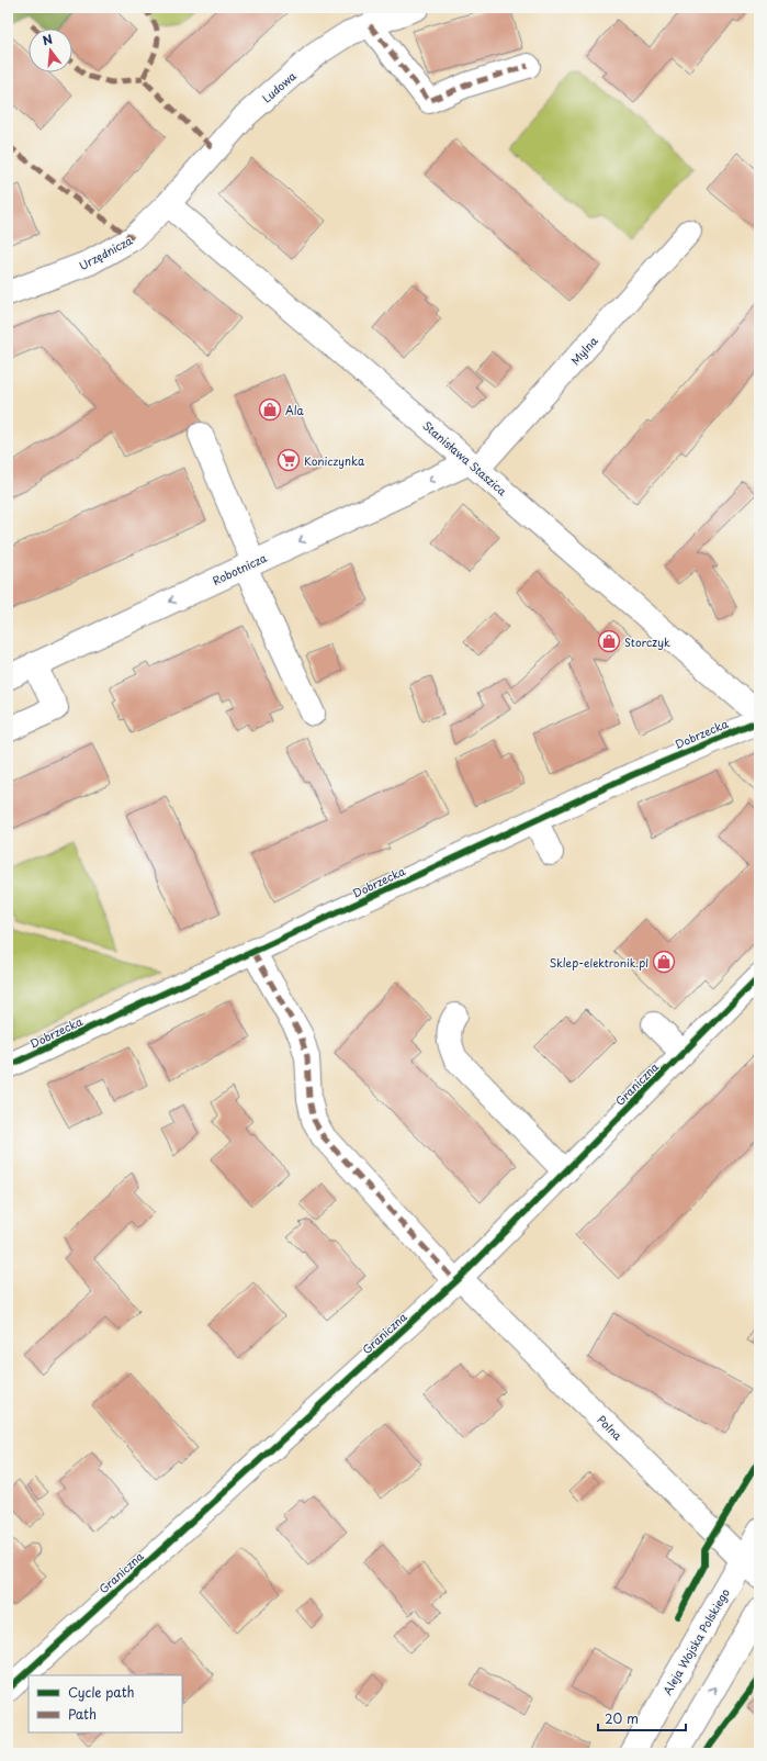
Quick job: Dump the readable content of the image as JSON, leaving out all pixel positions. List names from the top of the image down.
{
  "streets": {
    "street": [
      "Ludowa",
      "Urzędnicza",
      "Mylna",
      "Stanisława Staszica",
      "Robotnicza",
      "Dobrzecka",
      "Graniczna",
      "Polna",
      "Aleja Wojska Polskiego"
    ]
  },
  "crossings": [
    ["Ludowa", "Urzędnicza"],
    ["Ludowa", "Stanisława Staszica"],
    ["Urzędnicza", "Stanisława Staszica"],
    ["Mylna", "Stanisława Staszica"],
    ["Mylna", "Robotnicza"],
    ["Stanisława Staszica", "Robotnicza"],
    ["Dobrzecka", "Polna"],
    ["Graniczna", "Polna"],
    ["Polna", "Aleja Wojska Polskiego"]
  ],
  "one_way": ["Robotnicza"],
  "places": {
    "shop": ["Ala", "Storczyk", "Sklep-elektronik.pl"],
    "supermarket": ["Koniczynka"]
  },
  "legend": ["Cycle path", "Path"],
  "scale_bar": "20 m",
  "north": "top"
}
